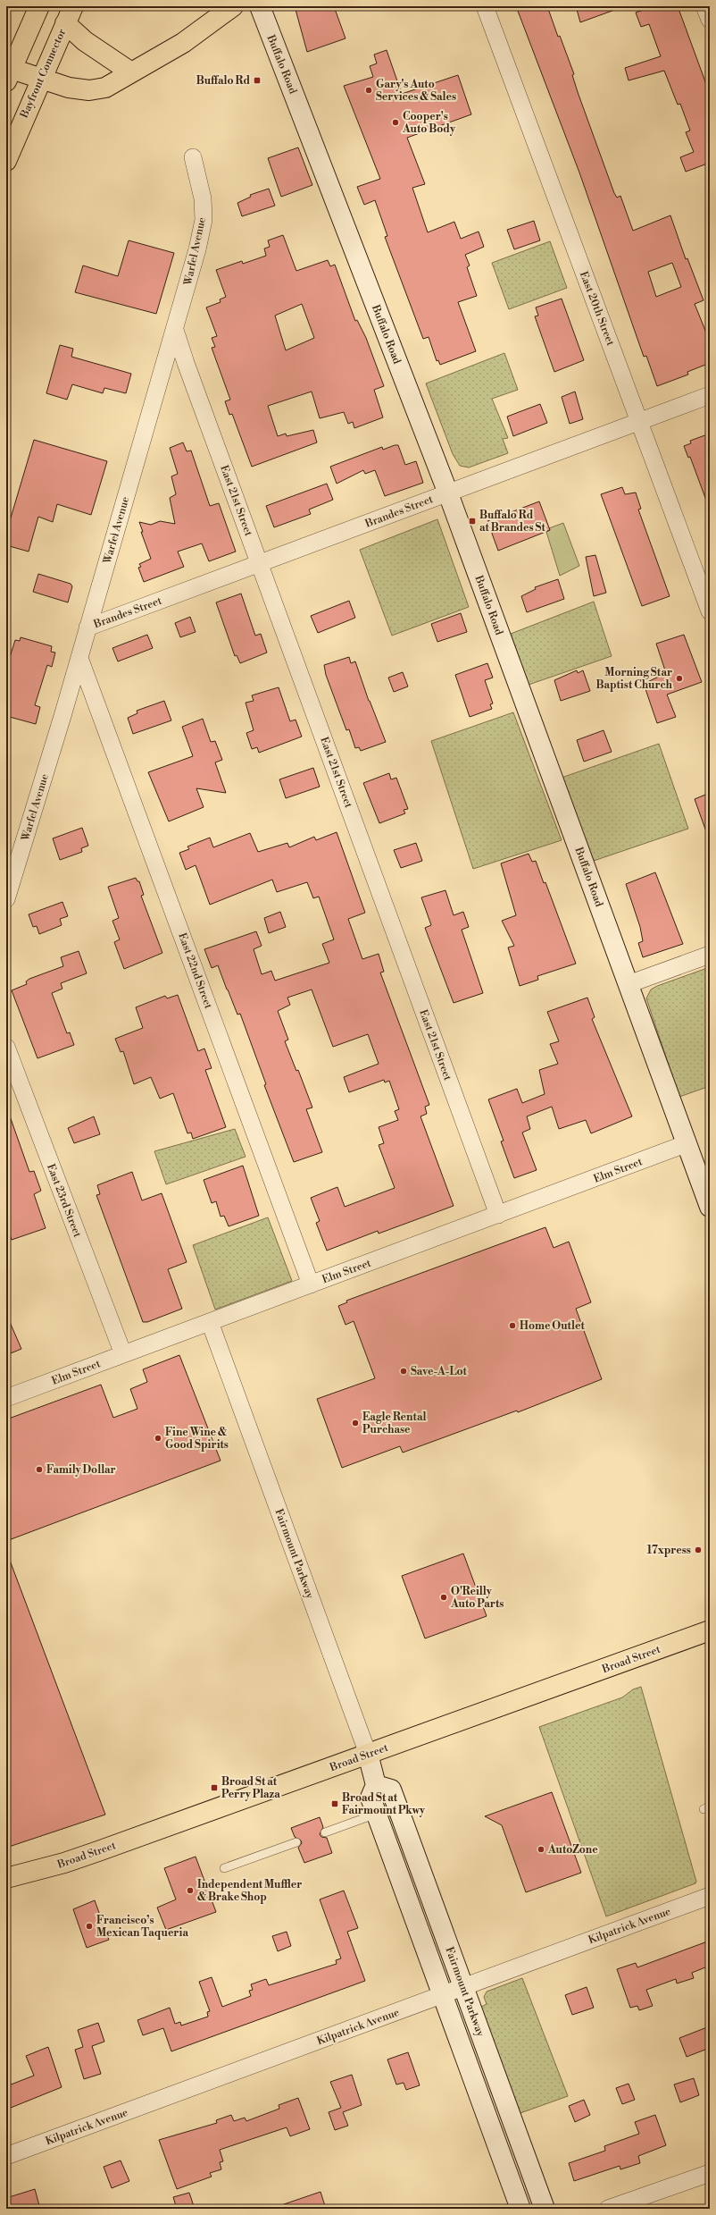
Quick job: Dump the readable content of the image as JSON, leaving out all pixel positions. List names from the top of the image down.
{
  "streets": {
    "main road": [
      "Buffalo Road",
      "Bayfront Connector",
      "Fairmount Parkway",
      "Broad Street"
    ],
    "street": [
      "Warfel Avenue",
      "East 20th Street",
      "East 21st Street",
      "Brandes Street",
      "East 22nd Street",
      "Elm Street",
      "East 23rd Street",
      "Kilpatrick Avenue"
    ]
  },
  "crossings": [
    ["Buffalo Road", "Brandes Street"],
    ["Buffalo Road", "Elm Street"],
    ["Warfel Avenue", "East 21st Street"],
    ["Warfel Avenue", "Brandes Street"],
    ["Warfel Avenue", "East 22nd Street"],
    ["East 20th Street", "Brandes Street"],
    ["East 21st Street", "Brandes Street"],
    ["East 21st Street", "Elm Street"],
    ["East 22nd Street", "Elm Street"],
    ["Elm Street", "East 23rd Street"],
    ["Elm Street", "Fairmount Parkway"],
    ["Fairmount Parkway", "Broad Street"],
    ["Fairmount Parkway", "Kilpatrick Avenue"]
  ],
  "places": {
    "transit": [
      "Buffalo Rd",
      "Buffalo Rd at Brandes St",
      "Broad St at Perry Plaza",
      "Broad St at Fairmount Pkwy"
    ],
    "other": [
      "Gary's Auto Services & Sales",
      "Cooper's Auto Body",
      "Morning Star Baptist Church",
      "Home Outlet",
      "Save-A-Lot",
      "Eagle Rental Purchase",
      "Fine Wine & Good Spirits",
      "Family Dollar",
      "17xpress",
      "O'Reilly Auto Parts",
      "AutoZone",
      "Independent Muffler & Brake Shop",
      "Francisco’s Mexican Taqueria"
    ]
  }
}
